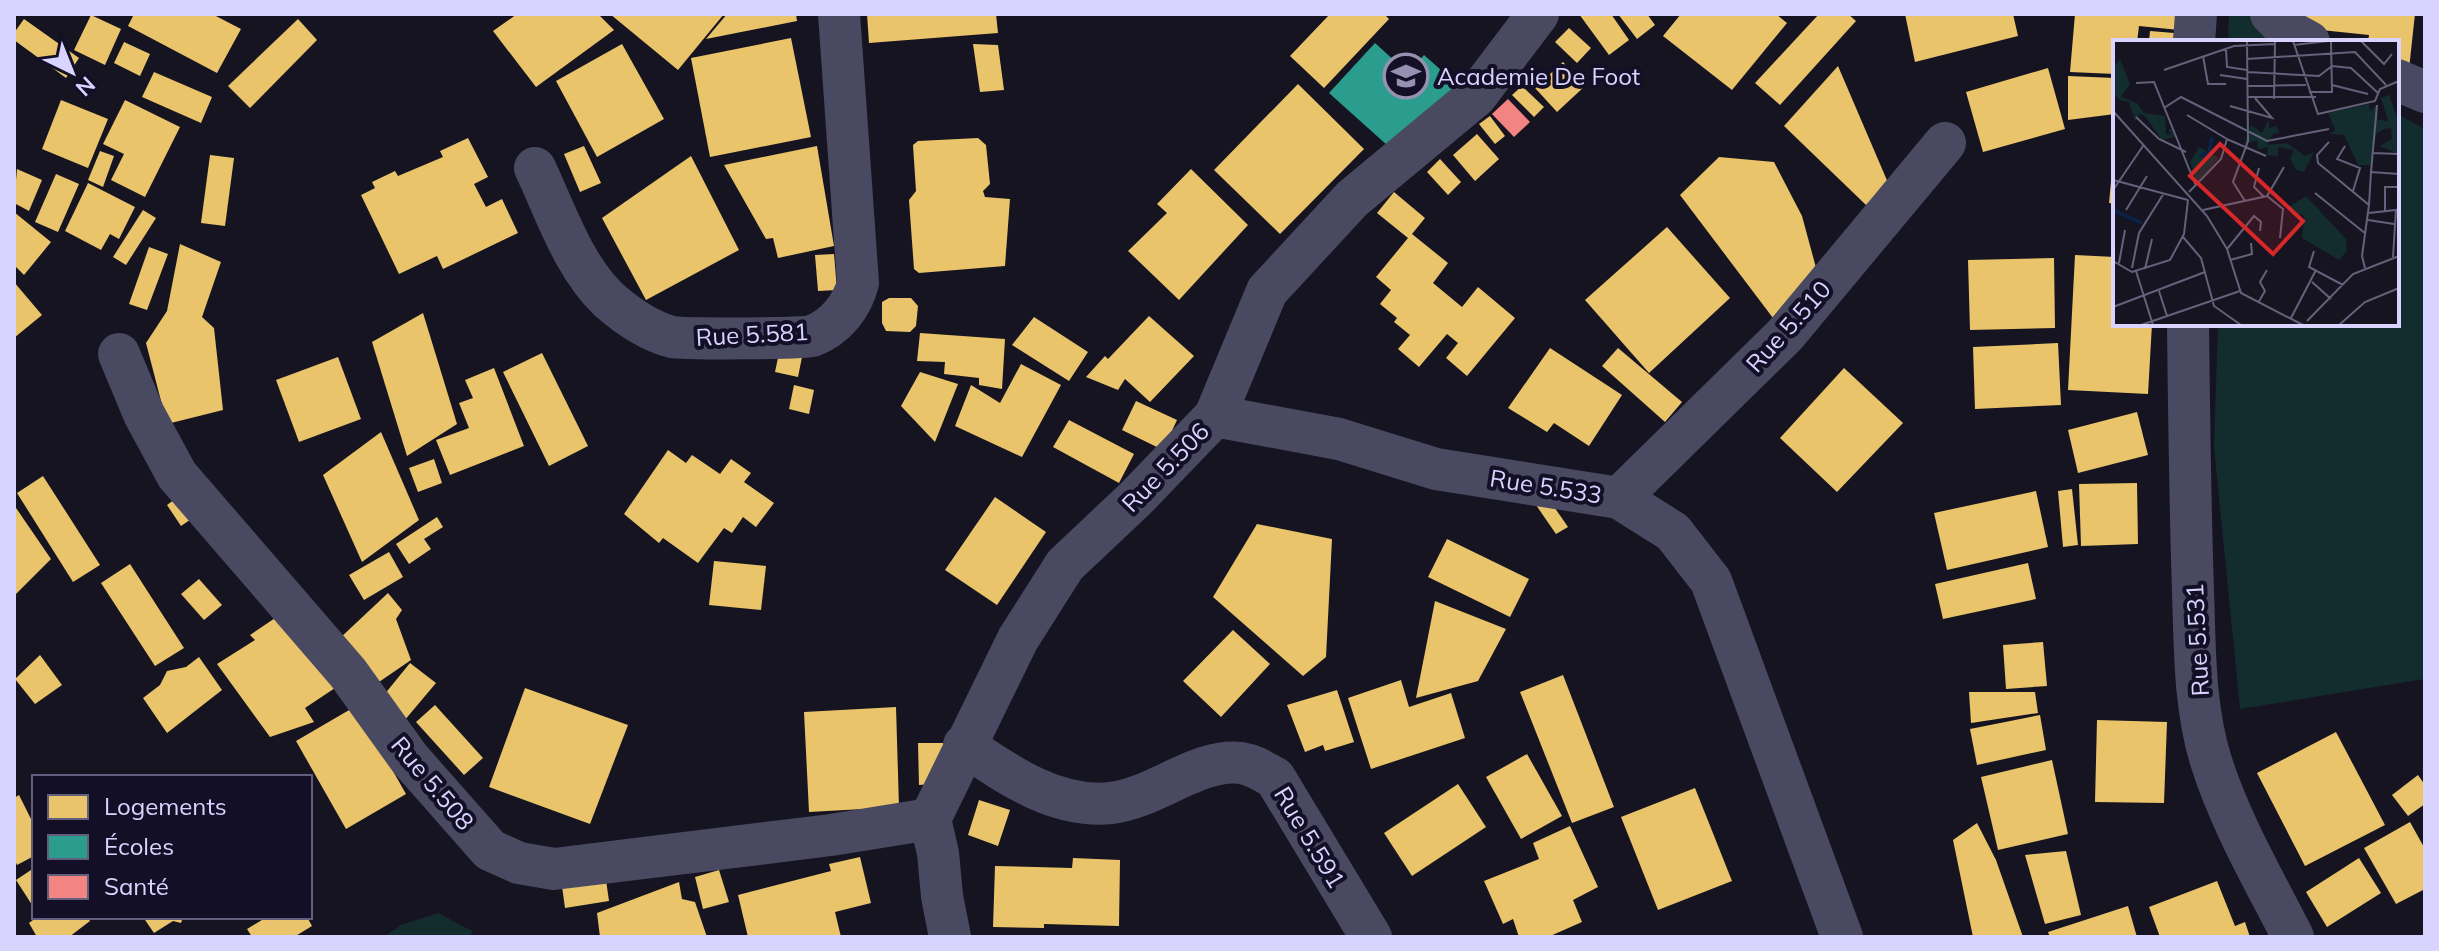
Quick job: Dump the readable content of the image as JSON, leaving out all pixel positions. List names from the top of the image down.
{
  "streets": {
    "street": [
      "Rue 5.510",
      "Rue 5.581",
      "Rue 5.506",
      "Rue 5.533",
      "Rue 5.531",
      "Rue 5.508",
      "Rue 5.591"
    ]
  },
  "crossings": [
    ["Rue 5.510", "Rue 5.533"],
    ["Rue 5.506", "Rue 5.533"],
    ["Rue 5.506", "Rue 5.508"],
    ["Rue 5.506", "Rue 5.591"]
  ],
  "places": {
    "school or university": ["Academie De Foot"]
  },
  "legend": ["Logements", "Écoles", "Santé"],
  "north": "bottom right"
}
